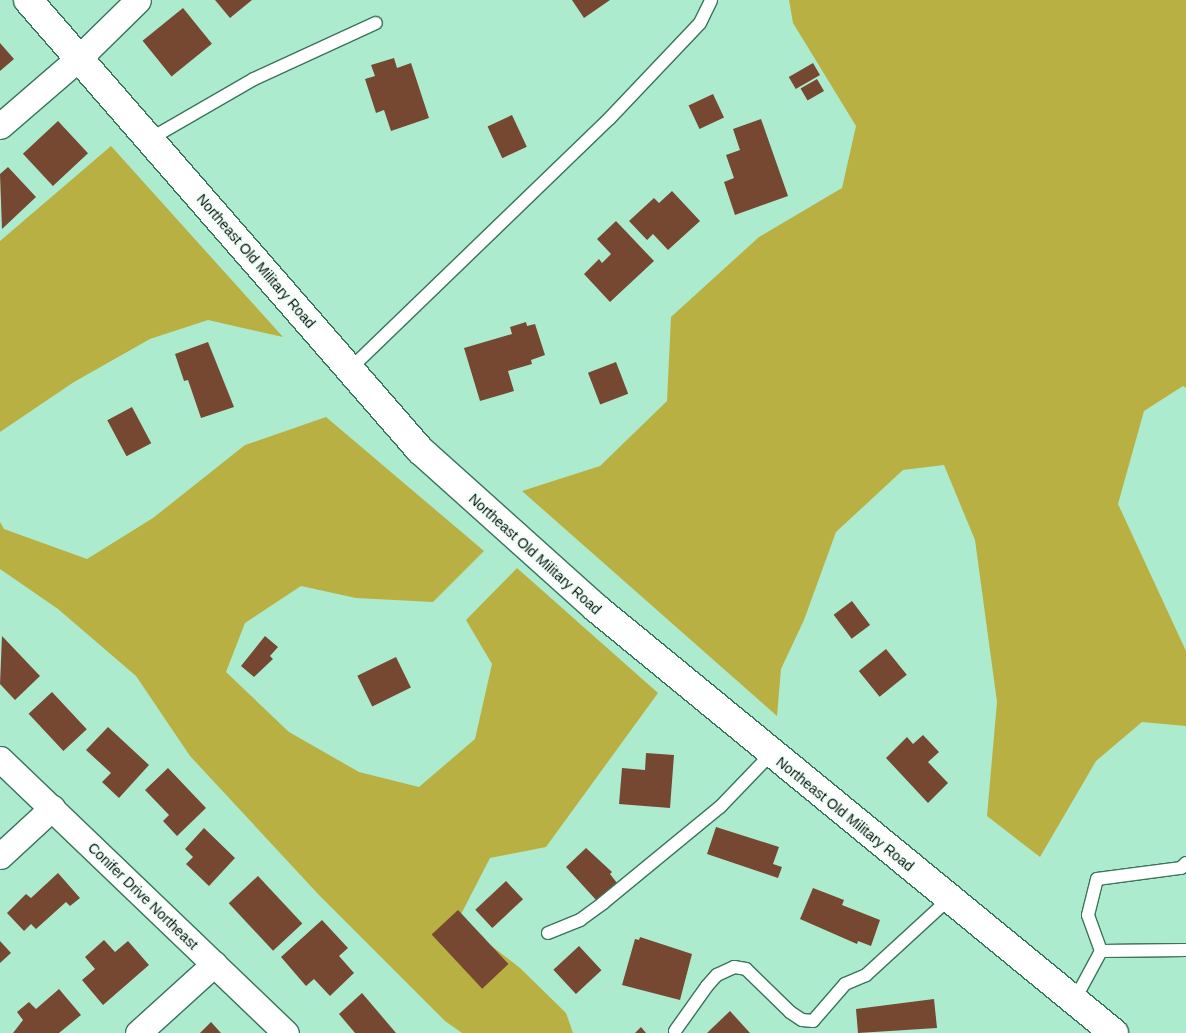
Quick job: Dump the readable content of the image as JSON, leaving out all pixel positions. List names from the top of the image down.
{
  "streets": {
    "street": ["Northeast Old Military Road", "Conifer Drive Northeast"]
  }
}
